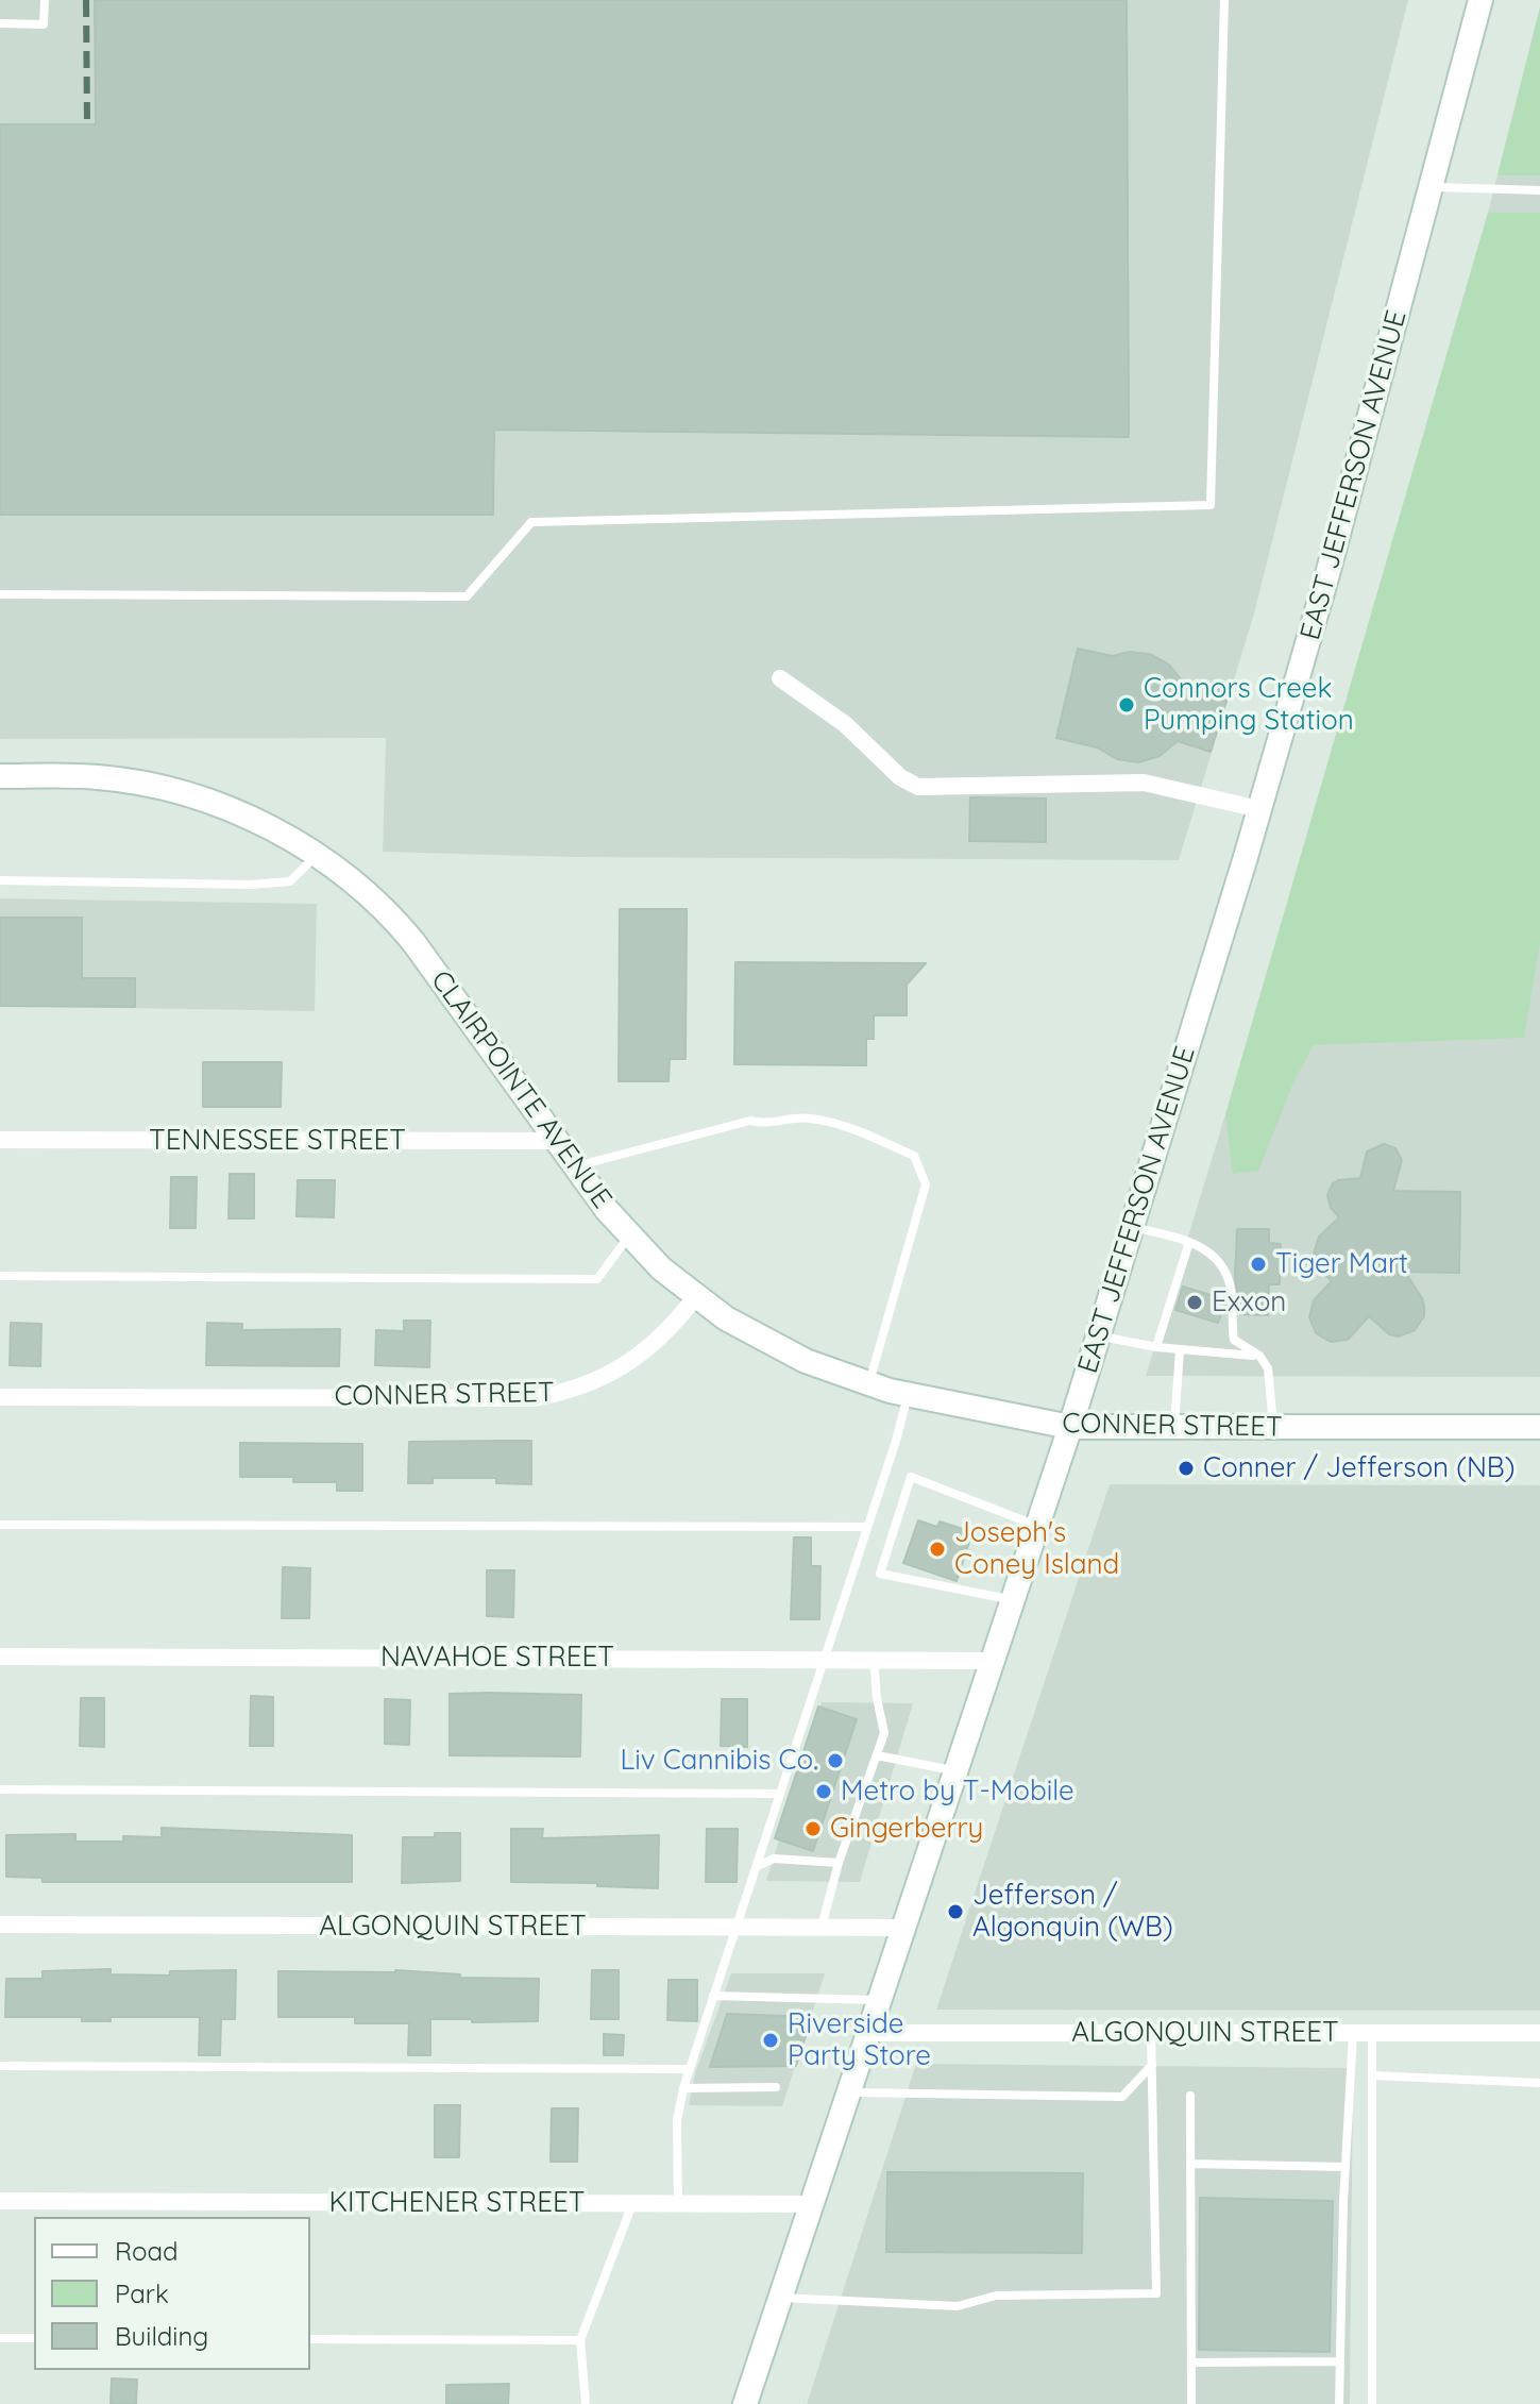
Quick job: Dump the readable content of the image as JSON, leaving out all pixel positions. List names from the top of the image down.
{
  "streets": {
    "main road": ["EAST JEFFERSON AVENUE", "CLAIRPOINTE AVENUE", "CONNER STREET"],
    "street": [
      "TENNESSEE STREET",
      "NAVAHOE STREET",
      "ALGONQUIN STREET",
      "KITCHENER STREET"
    ]
  },
  "crossings": [
    ["EAST JEFFERSON AVENUE", "CONNER STREET"],
    ["EAST JEFFERSON AVENUE", "NAVAHOE STREET"],
    ["EAST JEFFERSON AVENUE", "ALGONQUIN STREET"],
    ["EAST JEFFERSON AVENUE", "KITCHENER STREET"],
    ["CLAIRPOINTE AVENUE", "TENNESSEE STREET"],
    ["CLAIRPOINTE AVENUE", "CONNER STREET"]
  ],
  "places": [
    "Connors Creek Pumping Station",
    "Tiger Mart",
    "Exxon",
    "Conner / Jefferson (NB)",
    "Joseph's Coney Island",
    "Liv Cannibis Co.",
    "Metro by T-Mobile",
    "Gingerberry",
    "Jefferson / Algonquin (WB)",
    "Riverside Party Store"
  ],
  "legend": ["Road", "Park", "Building"]
}
